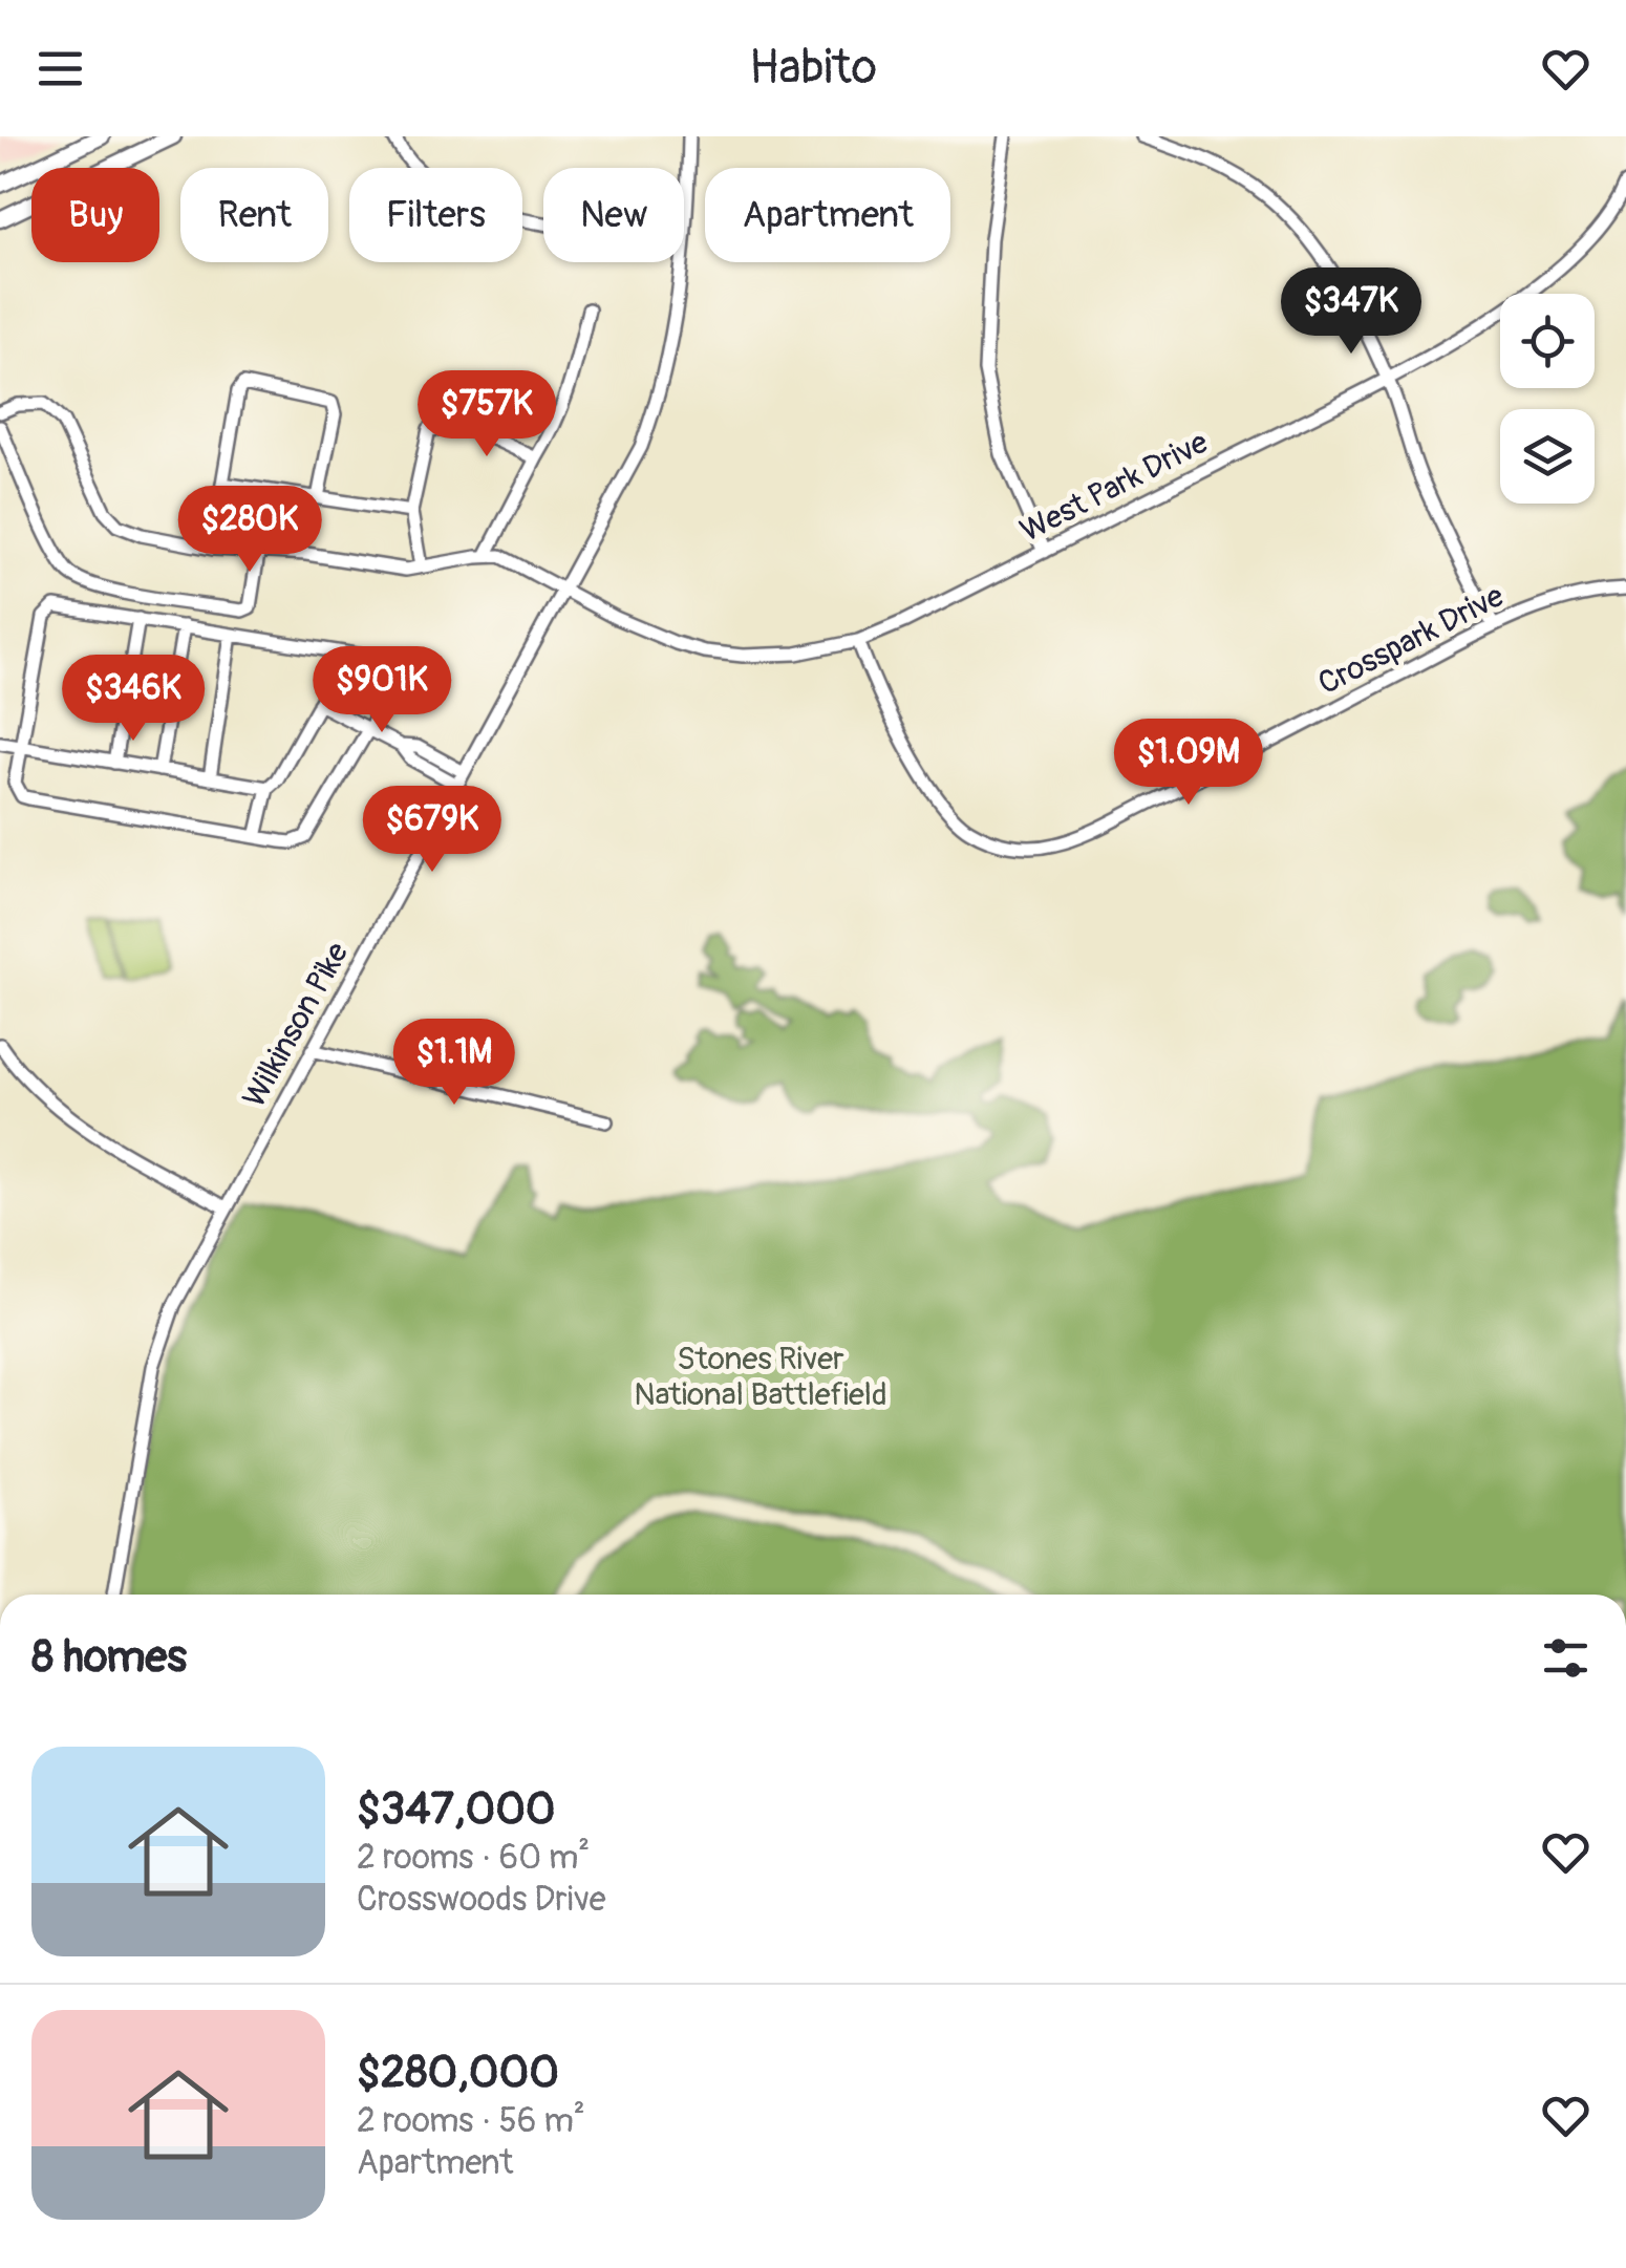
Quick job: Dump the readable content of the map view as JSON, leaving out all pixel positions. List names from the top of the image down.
{
  "streets": {
    "street": ["West Park Drive", "Crosspark Drive", "Wilkinson Pike"]
  },
  "crossings": [
    ["West Park Drive", "Crosspark Drive"],
    ["West Park Drive", "Wilkinson Pike"]
  ],
  "parks": ["Stones River National Battlefield"],
  "page": {
    "header": "Habito",
    "chip": [
      "Buy",
      "Rent",
      "Filters",
      "New",
      "Apartment"
    ],
    "price": [
      "$347K",
      "$757K",
      "$280K",
      "$901K",
      "$346K",
      "$1.09M",
      "$679K",
      "$1.1M"
    ],
    "heading": "8 homes",
    "list": [
      {
        "name": "$347,000",
        "note": "2 rooms · 60 m² · Crosswoods Drive"
      },
      {
        "name": "$280,000",
        "note": "2 rooms · 56 m² · Apartment"
      }
    ]
  }
}
